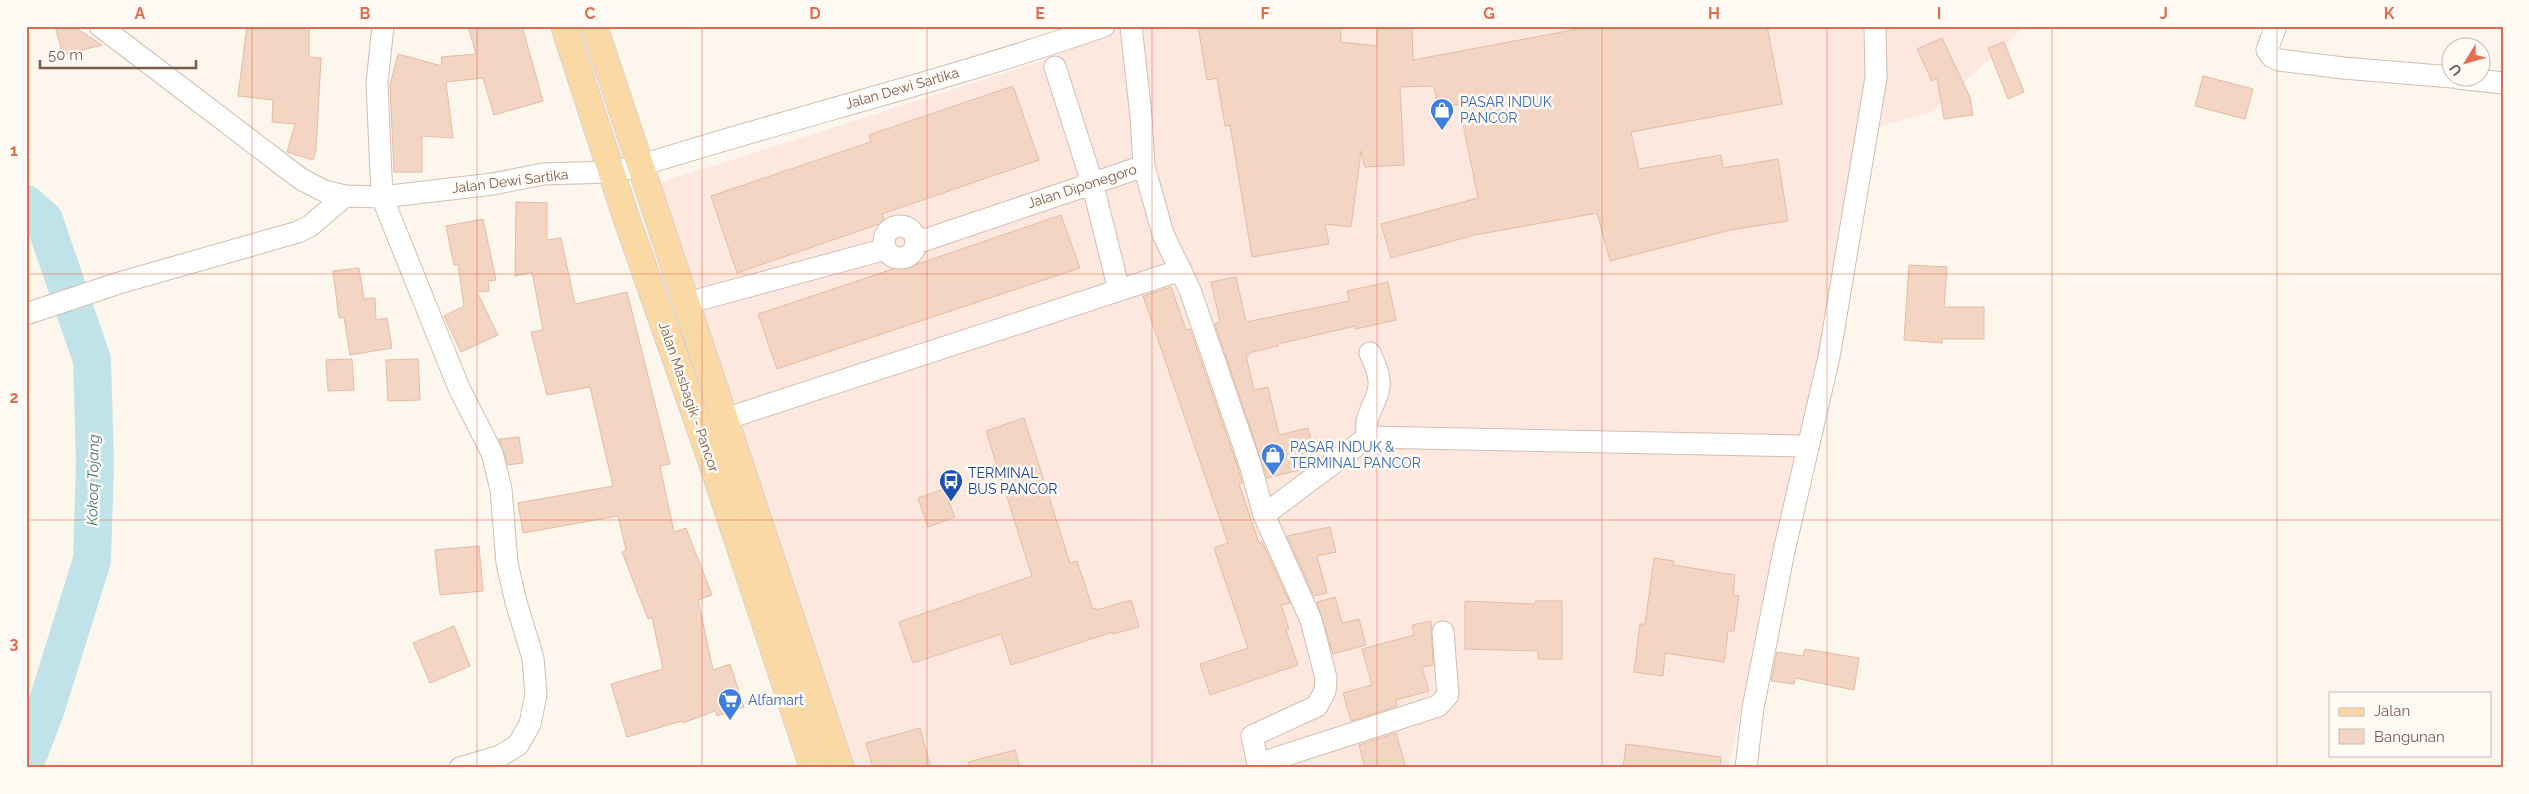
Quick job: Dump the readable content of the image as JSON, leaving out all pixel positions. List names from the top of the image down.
{
  "streets": {
    "main road": ["Jalan Masbagik - Pancor"],
    "street": ["Jalan Dewi Sartika", "Jalan Diponegoro"]
  },
  "crossings": [
    ["Jalan Dewi Sartika", "Jalan Masbagik - Pancor"],
    ["Jalan Diponegoro", "Jalan Masbagik - Pancor"]
  ],
  "water": ["Kokoq Tojang"],
  "places": {
    "shop": ["PASAR INDUK PANCOR", "PASAR INDUK & TERMINAL PANCOR"],
    "bus stop": ["TERMINAL BUS PANCOR"],
    "supermarket": ["Alfamart"]
  },
  "legend": ["Jalan", "Bangunan"],
  "scale_bar": "50 m",
  "north": "bottom left",
  "grid": {
    "columns": [
      "A",
      "B",
      "C",
      "D",
      "E",
      "F",
      "G",
      "H",
      "I",
      "J",
      "K"
    ],
    "rows": ["1", "2", "3"]
  }
}
